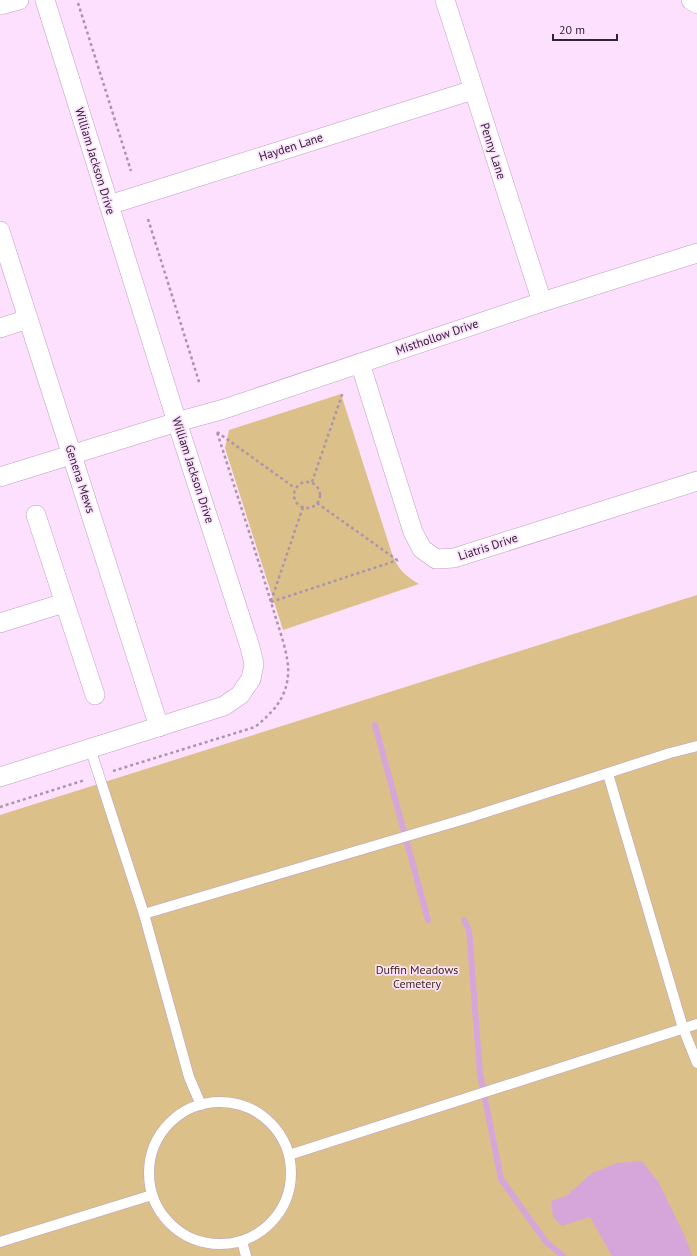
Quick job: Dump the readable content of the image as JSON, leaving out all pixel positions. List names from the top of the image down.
{
  "streets": {
    "street": [
      "Hayden Lane",
      "Penny Lane",
      "William Jackson Drive",
      "Misthollow Drive",
      "Genena Mews",
      "Liatris Drive"
    ]
  },
  "crossings": [
    ["Hayden Lane", "Penny Lane"],
    ["Hayden Lane", "William Jackson Drive"],
    ["Penny Lane", "Misthollow Drive"],
    ["William Jackson Drive", "Misthollow Drive"],
    ["William Jackson Drive", "Genena Mews"],
    ["Misthollow Drive", "Genena Mews"],
    ["Misthollow Drive", "Liatris Drive"]
  ],
  "parks": ["Duffin Meadows Cemetery"],
  "scale_bar": "20 m"
}
